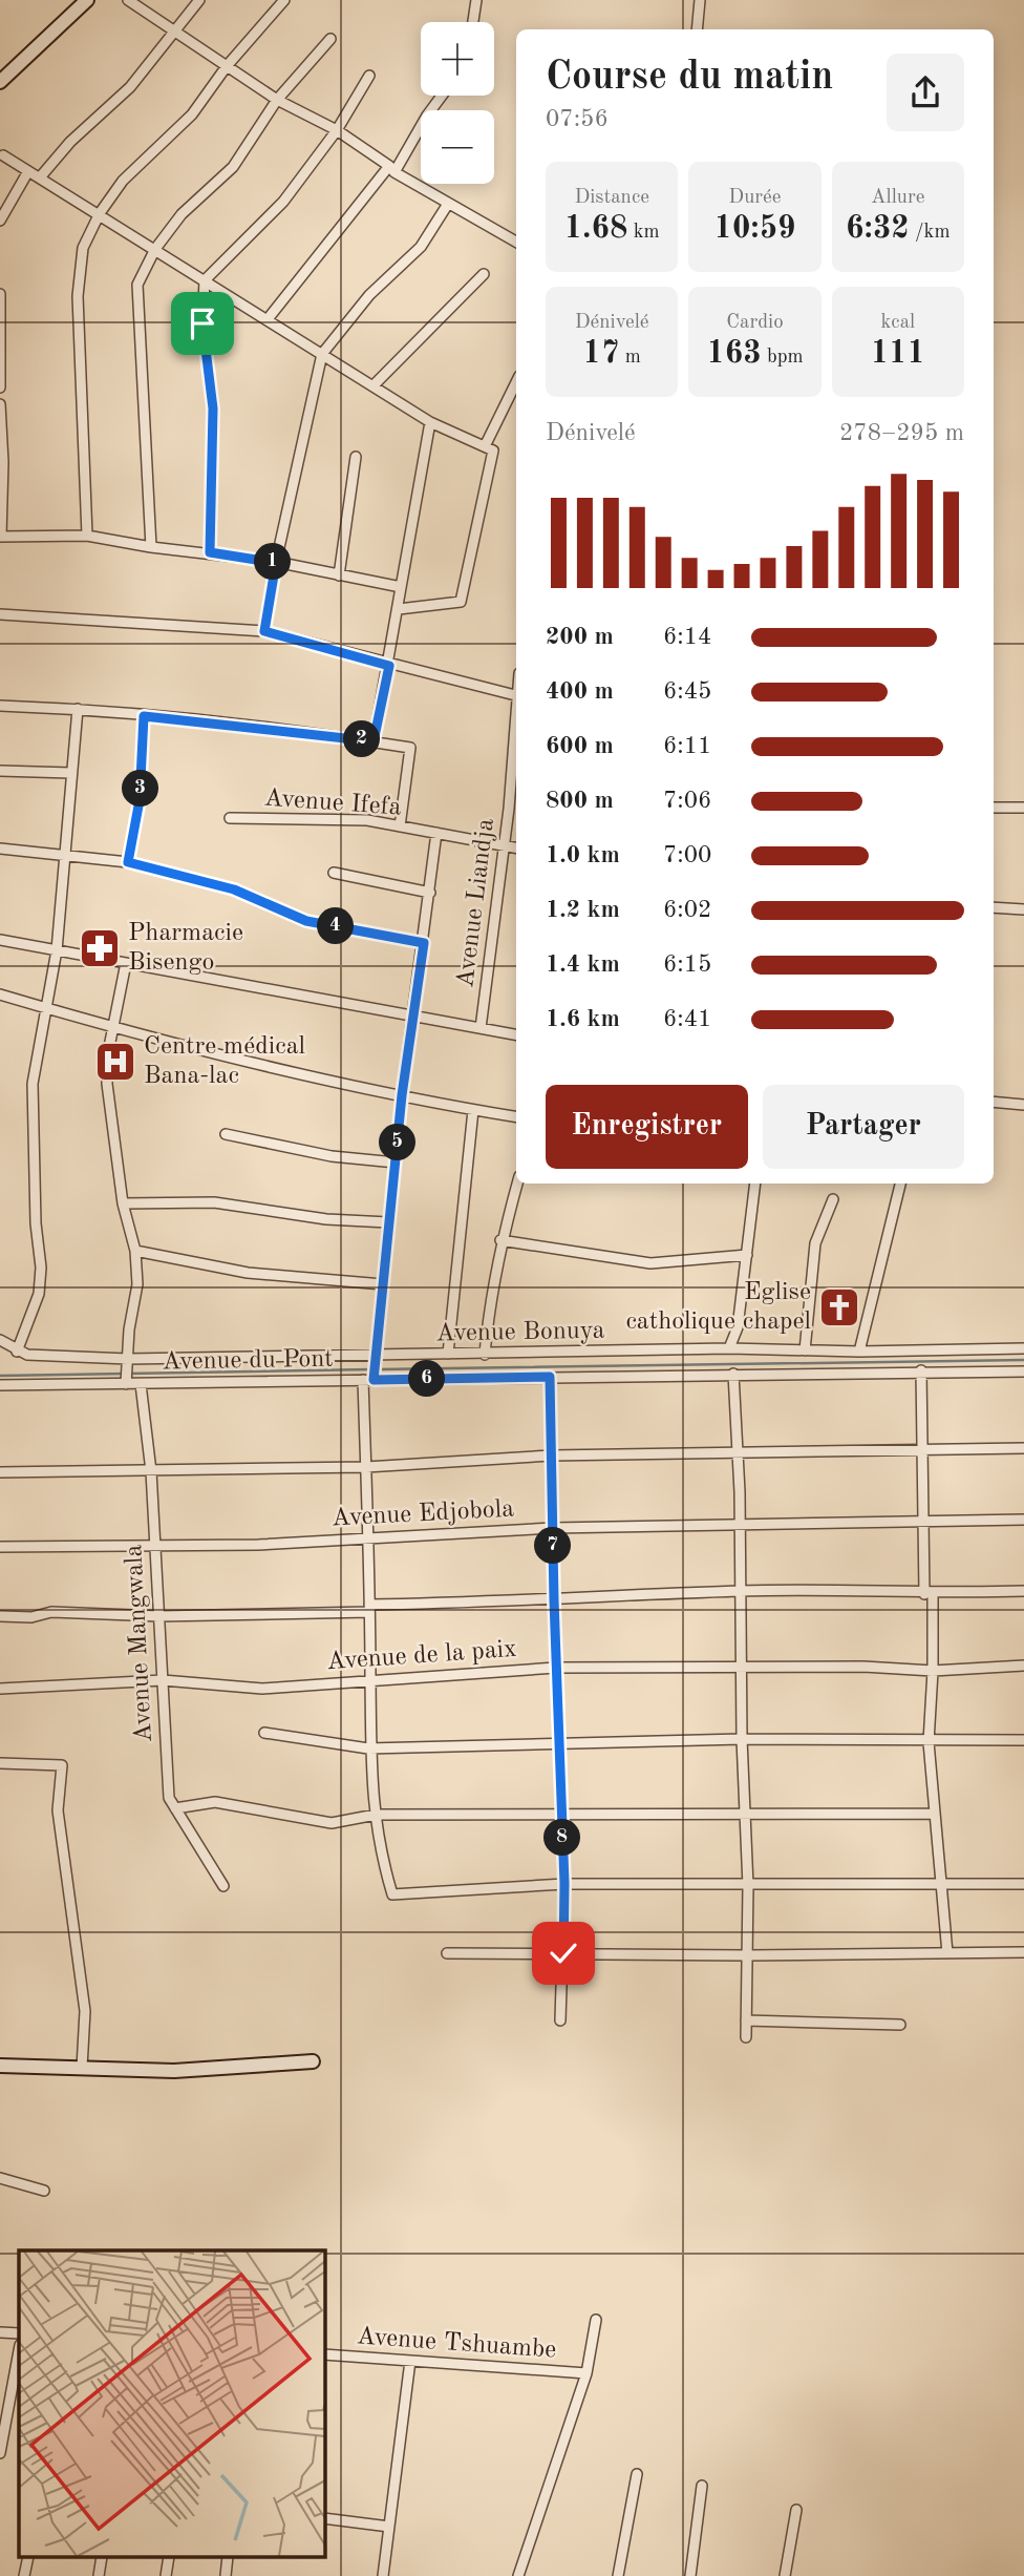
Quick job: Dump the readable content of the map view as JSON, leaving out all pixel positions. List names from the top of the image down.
{
  "streets": {
    "street": [
      "Avenue Ifefa",
      "Avenue Liandja",
      "Avenue Bonuya",
      "Avenue du Pont",
      "Avenue Edjobola",
      "Avenue Mangwala",
      "Avenue de la paix",
      "Avenue Tshuambe"
    ]
  },
  "crossings": [
    ["Avenue Ifefa", "Avenue Liandja"],
    ["Avenue Bonuya", "Avenue du Pont"],
    ["Avenue du Pont", "Avenue Mangwala"],
    ["Avenue Edjobola", "Avenue Mangwala"],
    ["Avenue Mangwala", "Avenue de la paix"]
  ],
  "places": {
    "pharmacy": ["Pharmacie Bisengo"],
    "hospital": ["Centre médical Bana-lac"],
    "church": ["Eglise catholique chapel"]
  },
  "page": {
    "map_buttons": ["+", "−"],
    "heading": ["Course du matin", "07:56"],
    "stats": [
      ["Distance", "1.68 km"],
      ["Durée", "10:59"],
      ["Allure", "6:32 /km"],
      ["Dénivelé", "17 m"],
      ["Cardio", "163 bpm"],
      ["kcal", "111"]
    ],
    "chart": ["Dénivelé", "278–295 m"],
    "pins": [
      "1",
      "2",
      "3",
      "4",
      "5",
      "6",
      "7",
      "8"
    ],
    "list": [
      {
        "name": "200 m",
        "note": "6:14"
      },
      {
        "name": "400 m",
        "note": "6:45"
      },
      {
        "name": "600 m",
        "note": "6:11"
      },
      {
        "name": "800 m",
        "note": "7:06"
      },
      {
        "name": "1.0 km",
        "note": "7:00"
      },
      {
        "name": "1.2 km",
        "note": "6:02"
      },
      {
        "name": "1.4 km",
        "note": "6:15"
      },
      {
        "name": "1.6 km",
        "note": "6:41"
      }
    ],
    "buttons": ["Enregistrer", "Partager"]
  }
}
